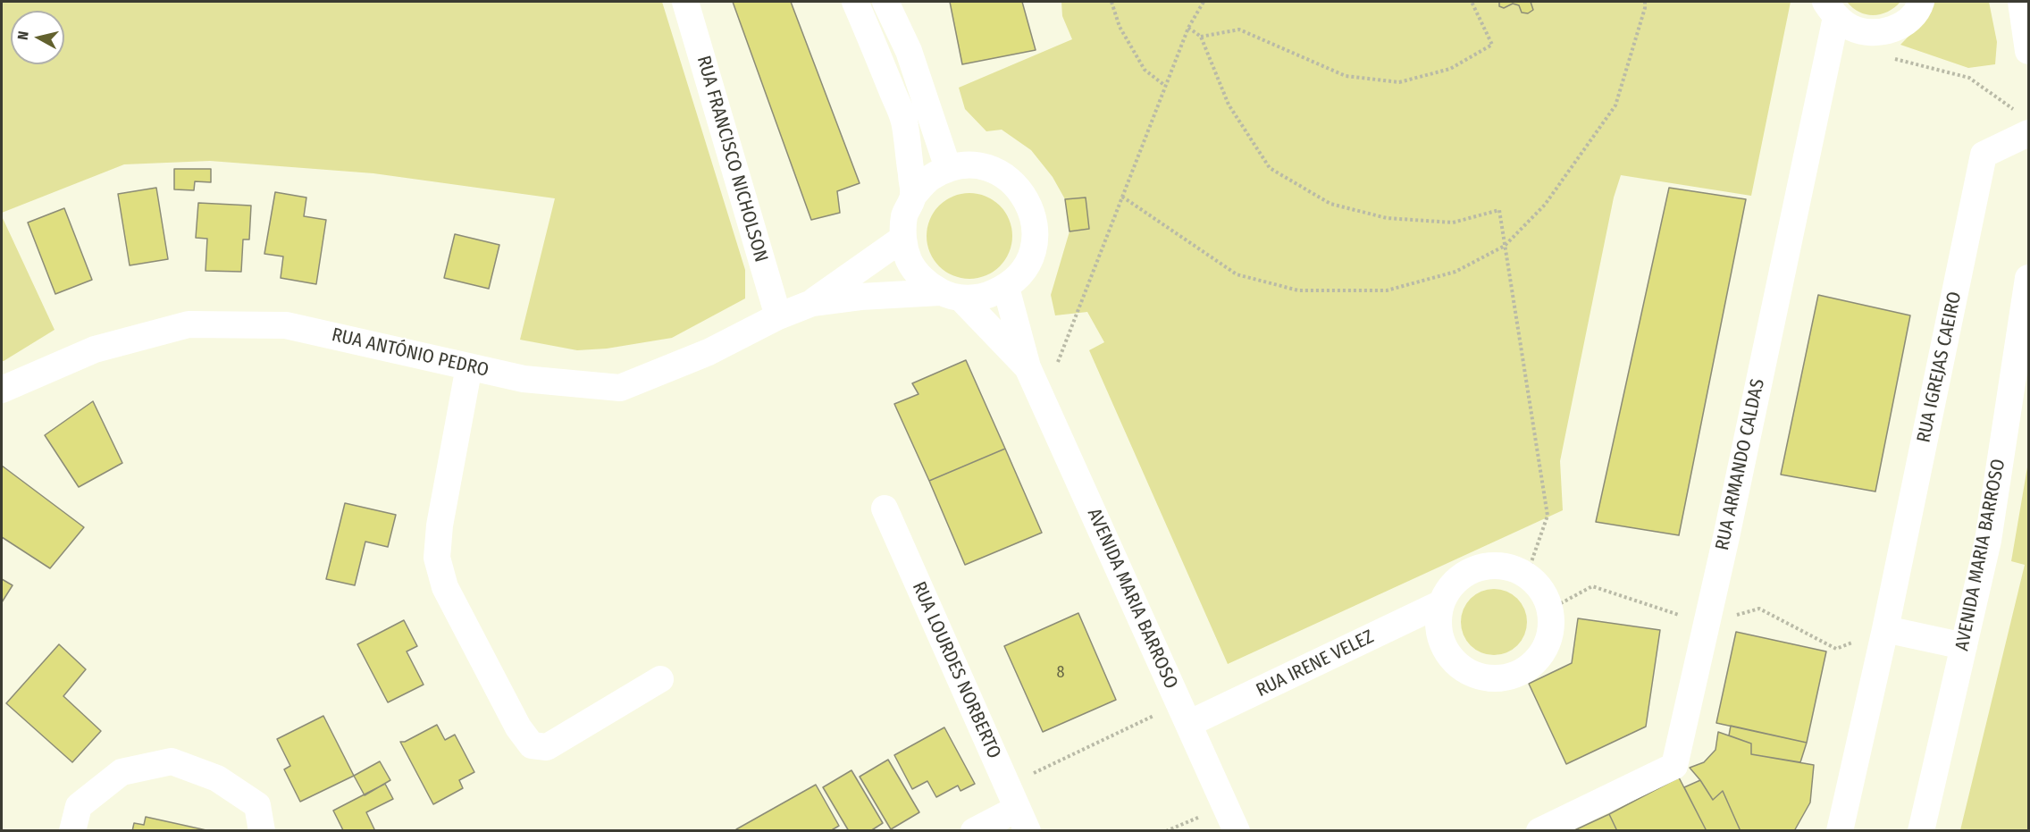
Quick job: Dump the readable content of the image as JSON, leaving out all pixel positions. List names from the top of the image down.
{
  "streets": {
    "street": [
      "RUA FRANCISCO NICHOLSON",
      "RUA ANTÓNIO PEDRO",
      "RUA IGREJAS CAEIRO",
      "RUA ARMANDO CALDAS",
      "AVENIDA MARIA BARROSO",
      "RUA IRENE VELEZ",
      "RUA LOURDES NORBERTO"
    ]
  },
  "crossings": [
    ["RUA FRANCISCO NICHOLSON", "RUA ANTÓNIO PEDRO"],
    ["RUA ANTÓNIO PEDRO", "AVENIDA MARIA BARROSO"],
    ["AVENIDA MARIA BARROSO", "RUA IRENE VELEZ"]
  ],
  "house_numbers": ["8"],
  "north": "left"
}
